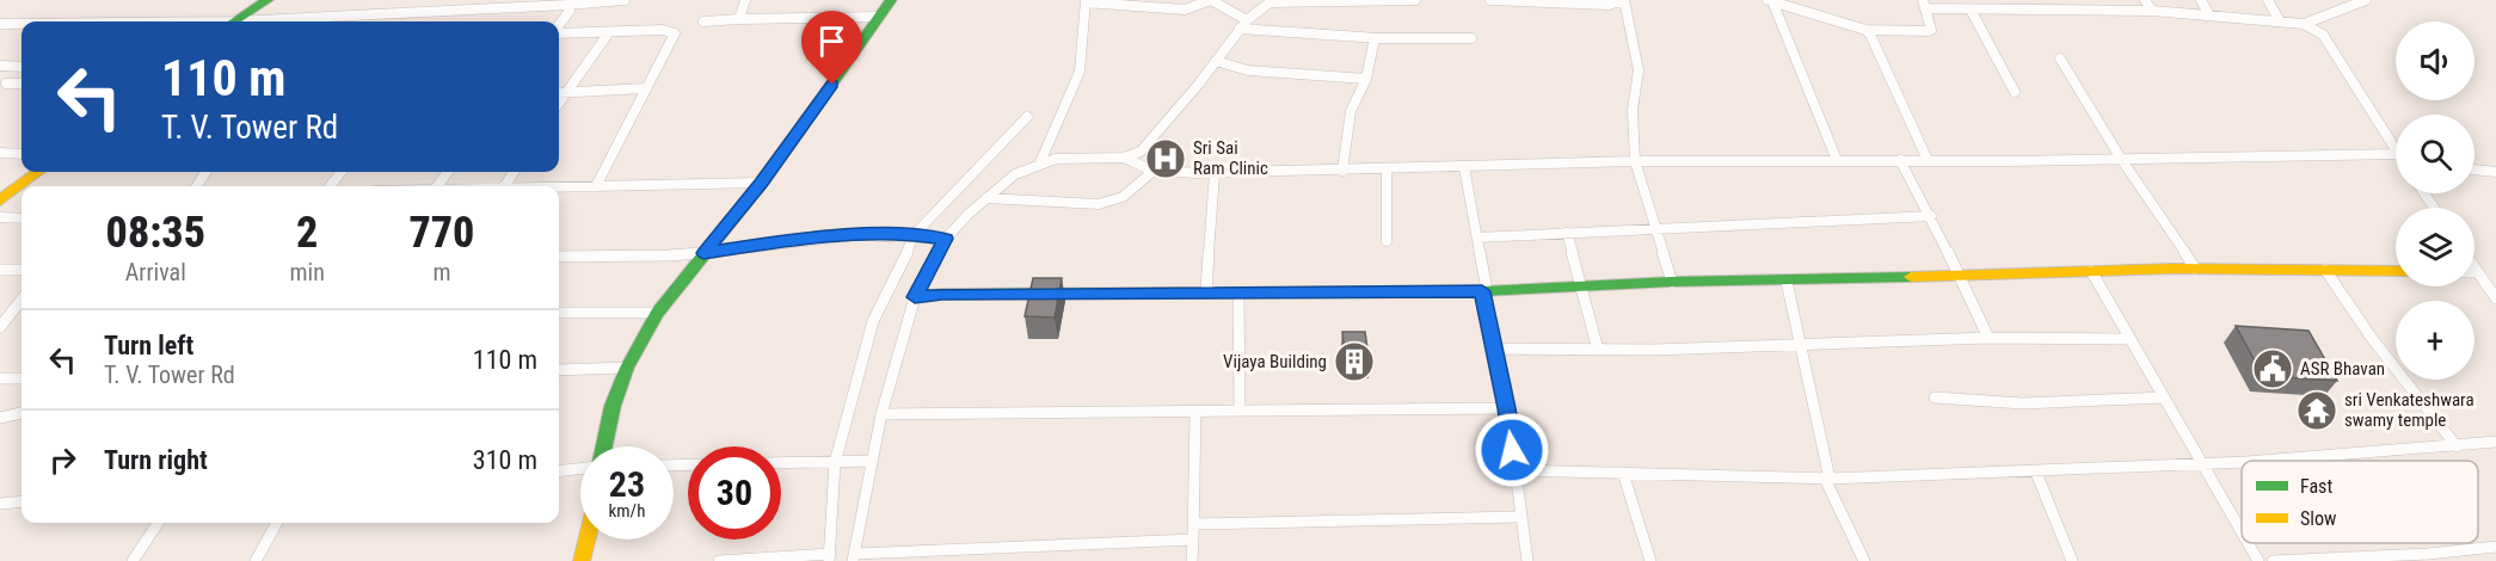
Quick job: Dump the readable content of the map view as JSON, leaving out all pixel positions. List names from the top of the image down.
{
  "places": {
    "hospital": ["Sri Sai Ram Clinic"],
    "building": ["Vijaya Building"],
    "public building": ["ASR Bhavan"],
    "temple": ["sri Venkateshwara swamy temple"]
  },
  "legend": ["Fast", "Slow"],
  "page": {
    "map_buttons": "+",
    "turn": ["110 m", "T. V. Tower Rd"],
    "eta": [
      "08:35",
      "Arrival",
      "2",
      "min",
      "770",
      "m"
    ],
    "list": [
      {
        "name": "Turn left",
        "note": "T. V. Tower Rd",
        "value": "110 m"
      },
      {
        "name": "Turn right",
        "value": "310 m"
      }
    ],
    "speed": "23 km/h",
    "limit": "30"
  }
}
